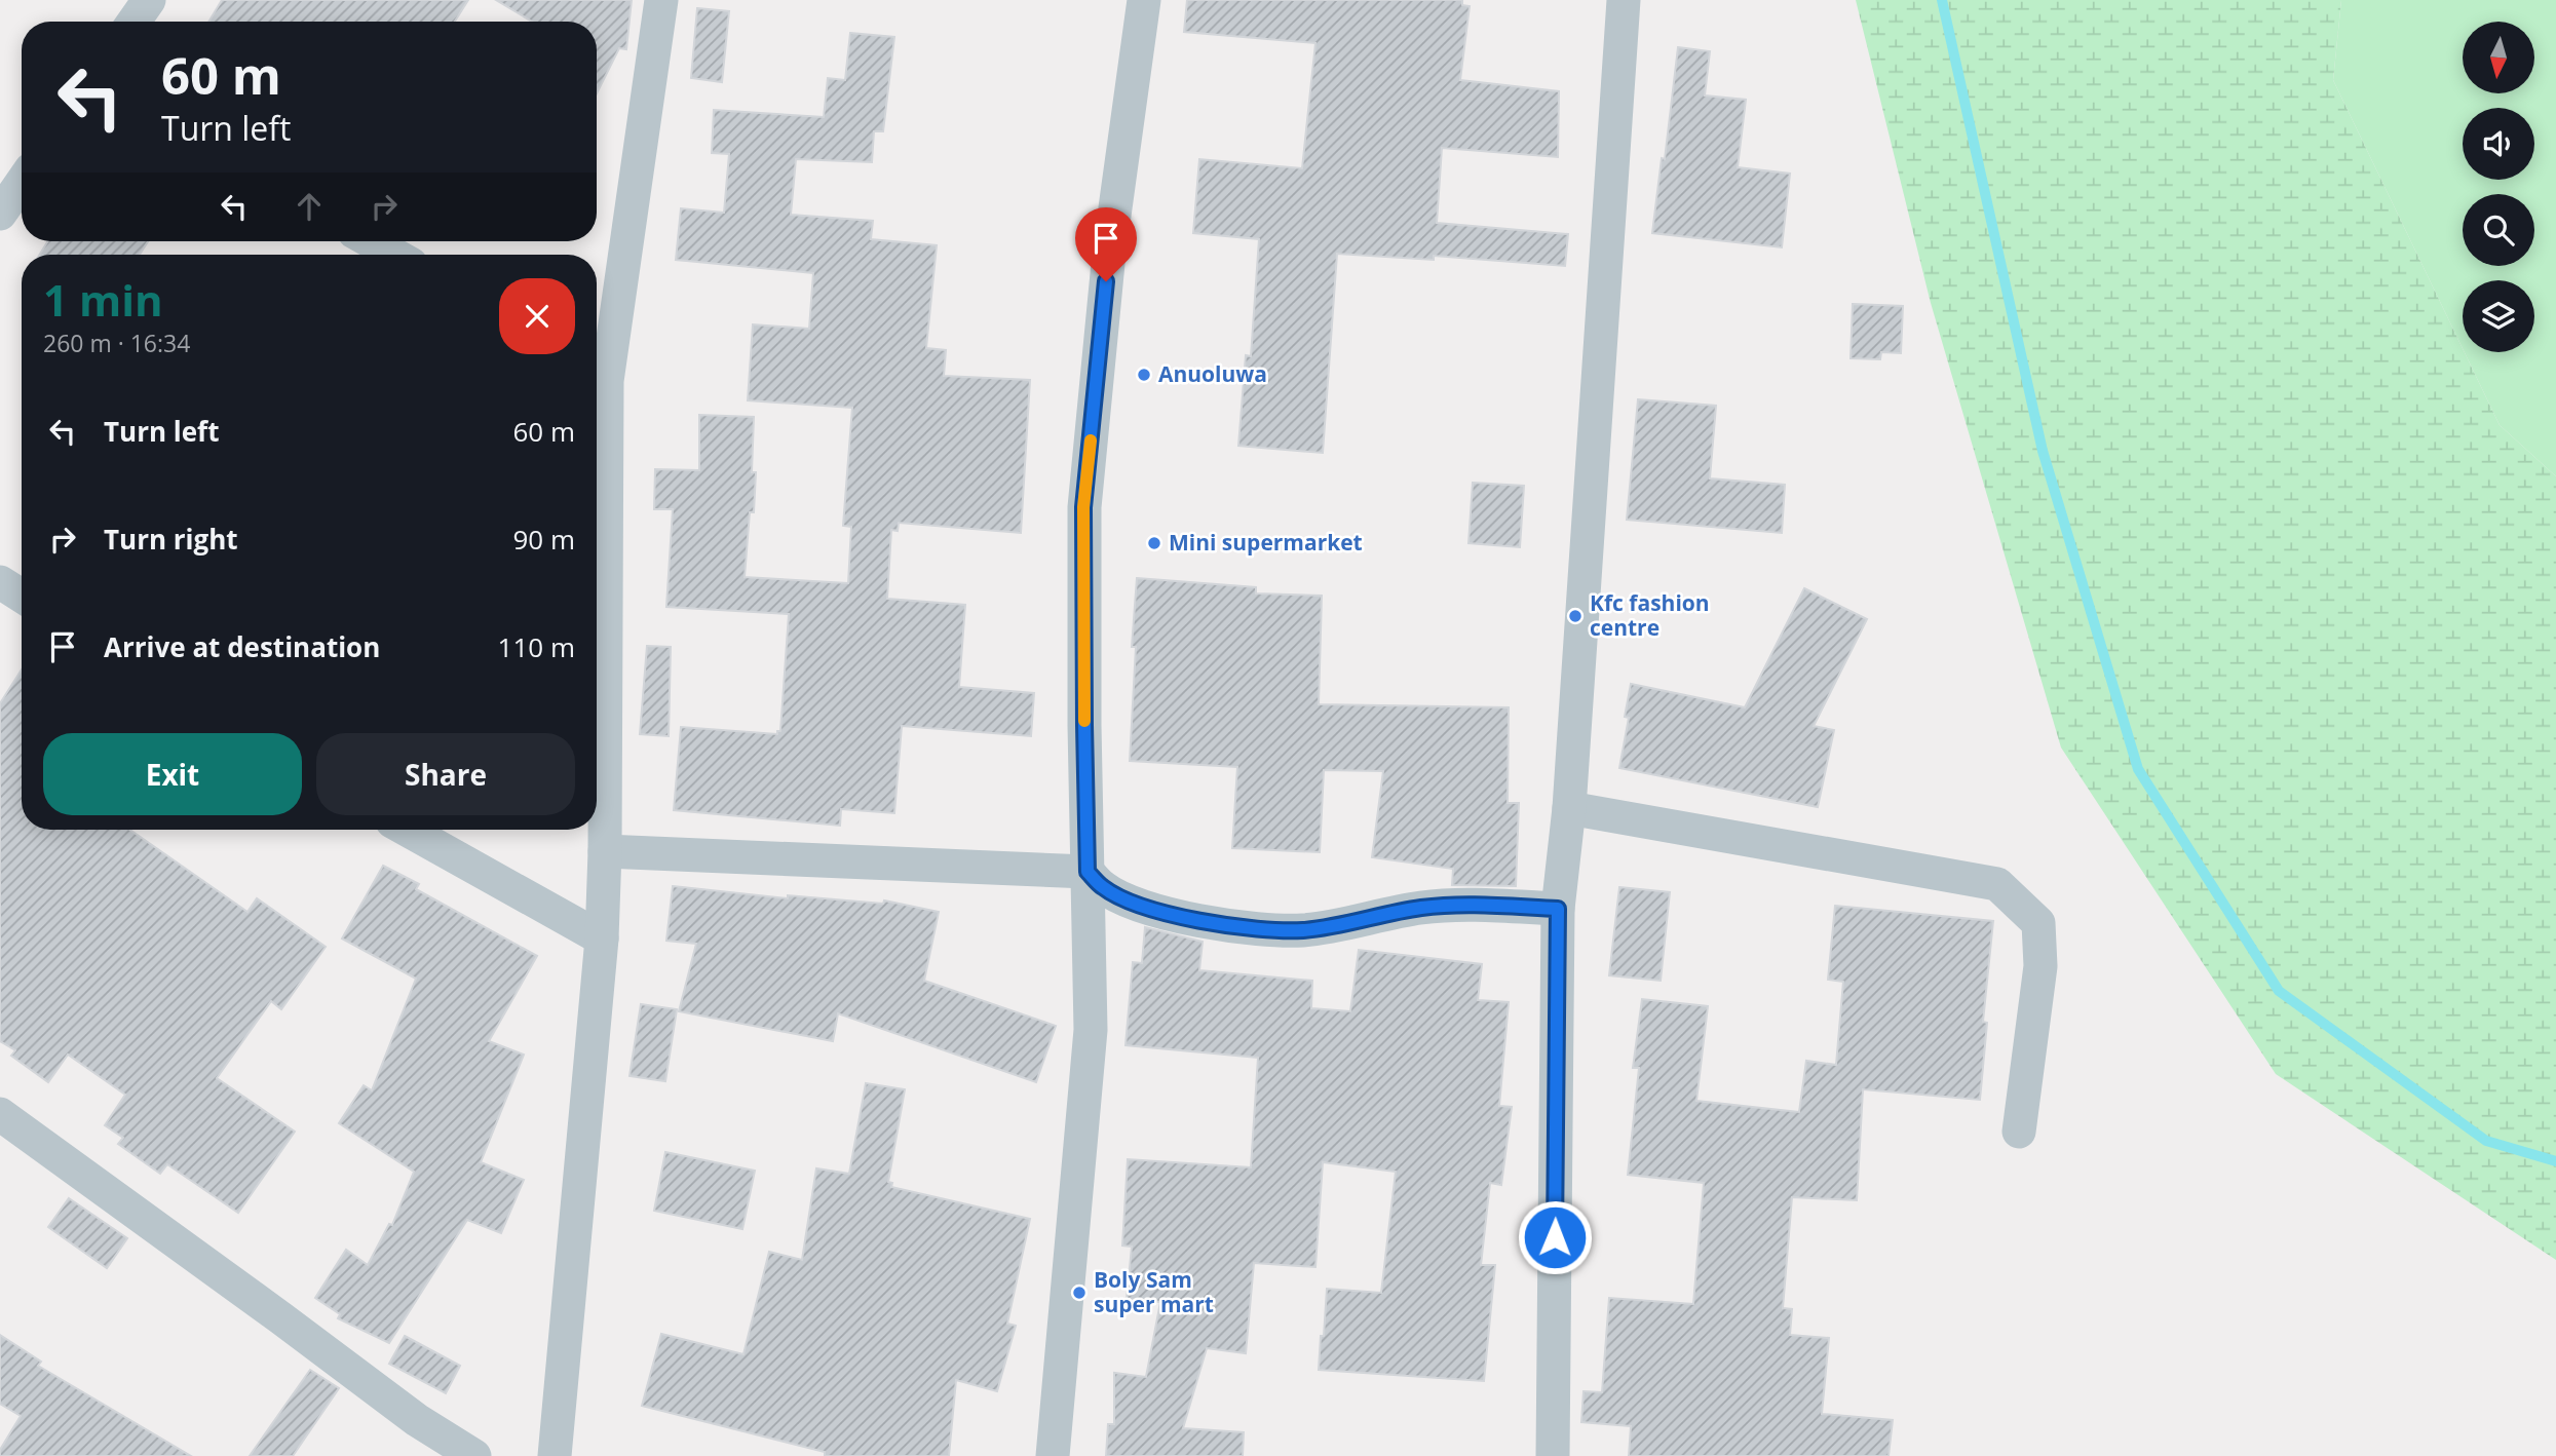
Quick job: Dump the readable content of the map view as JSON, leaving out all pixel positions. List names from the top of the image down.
{
  "places": [
    "Anuoluwa",
    "Mini supermarket",
    "Kfc fashion centre",
    "Boly Sam super mart"
  ],
  "north": "bottom",
  "page": {
    "turn": ["60 m", "Turn left"],
    "heading": ["1 min", "260 m · 16:34"],
    "list": [
      {
        "name": "Turn left",
        "value": "60 m"
      },
      {
        "name": "Turn right",
        "value": "90 m"
      },
      {
        "name": "Arrive at destination",
        "value": "110 m"
      }
    ],
    "buttons": ["Exit", "Share"]
  }
}
